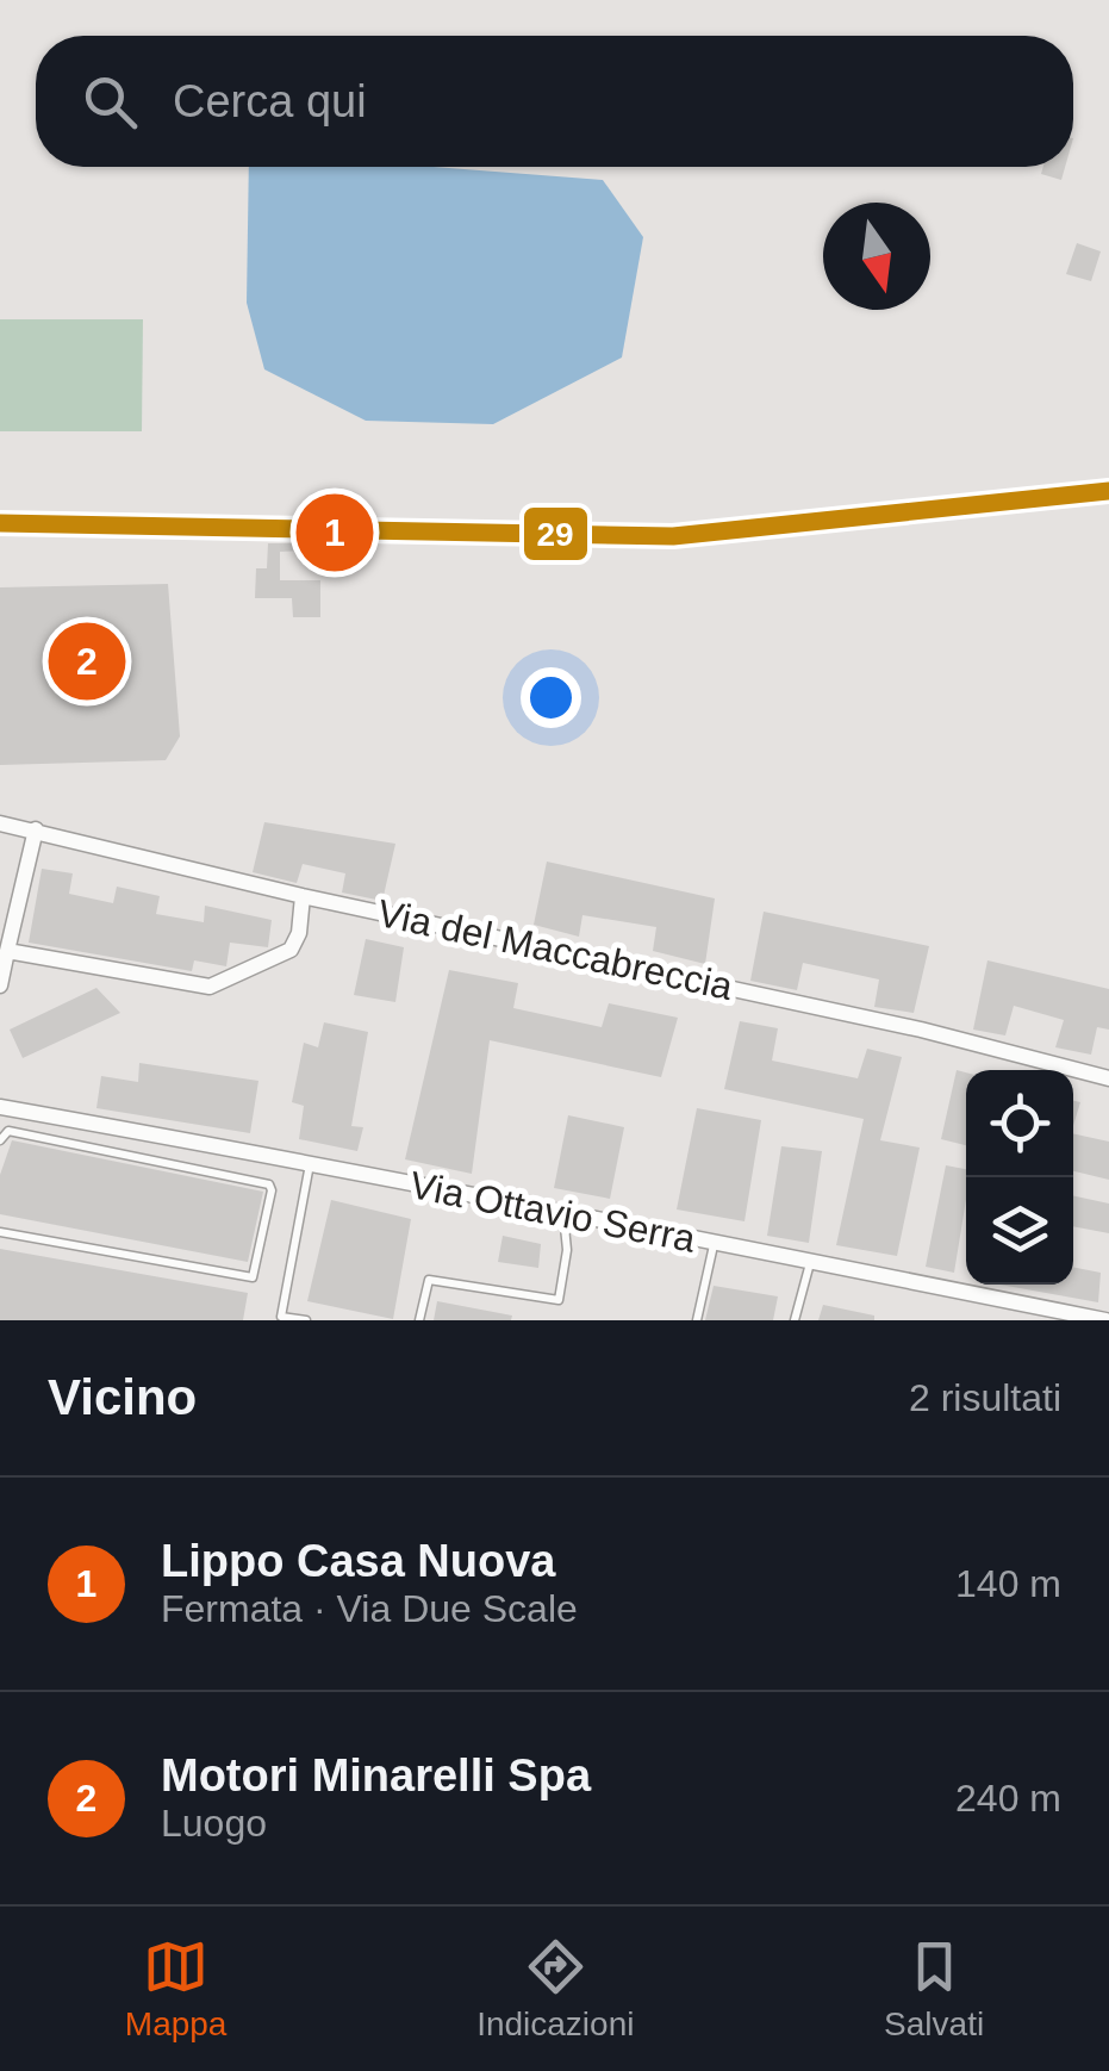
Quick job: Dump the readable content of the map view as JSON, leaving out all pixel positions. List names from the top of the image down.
{
  "streets": {
    "street": ["Via del Maccabreccia", "Via Ottavio Serra"]
  },
  "lines": ["transit line 29"],
  "north": "bottom",
  "page": {
    "search": "Cerca qui",
    "pins": ["1", "2"],
    "heading": ["Vicino", "2 risultati"],
    "list": [
      {
        "mark": "1",
        "name": "Lippo Casa Nuova",
        "note": "Fermata · Via Due Scale",
        "value": "140 m"
      },
      {
        "mark": "2",
        "name": "Motori Minarelli Spa",
        "note": "Luogo",
        "value": "240 m"
      }
    ],
    "nav": ["Mappa", "Indicazioni", "Salvati"]
  }
}
